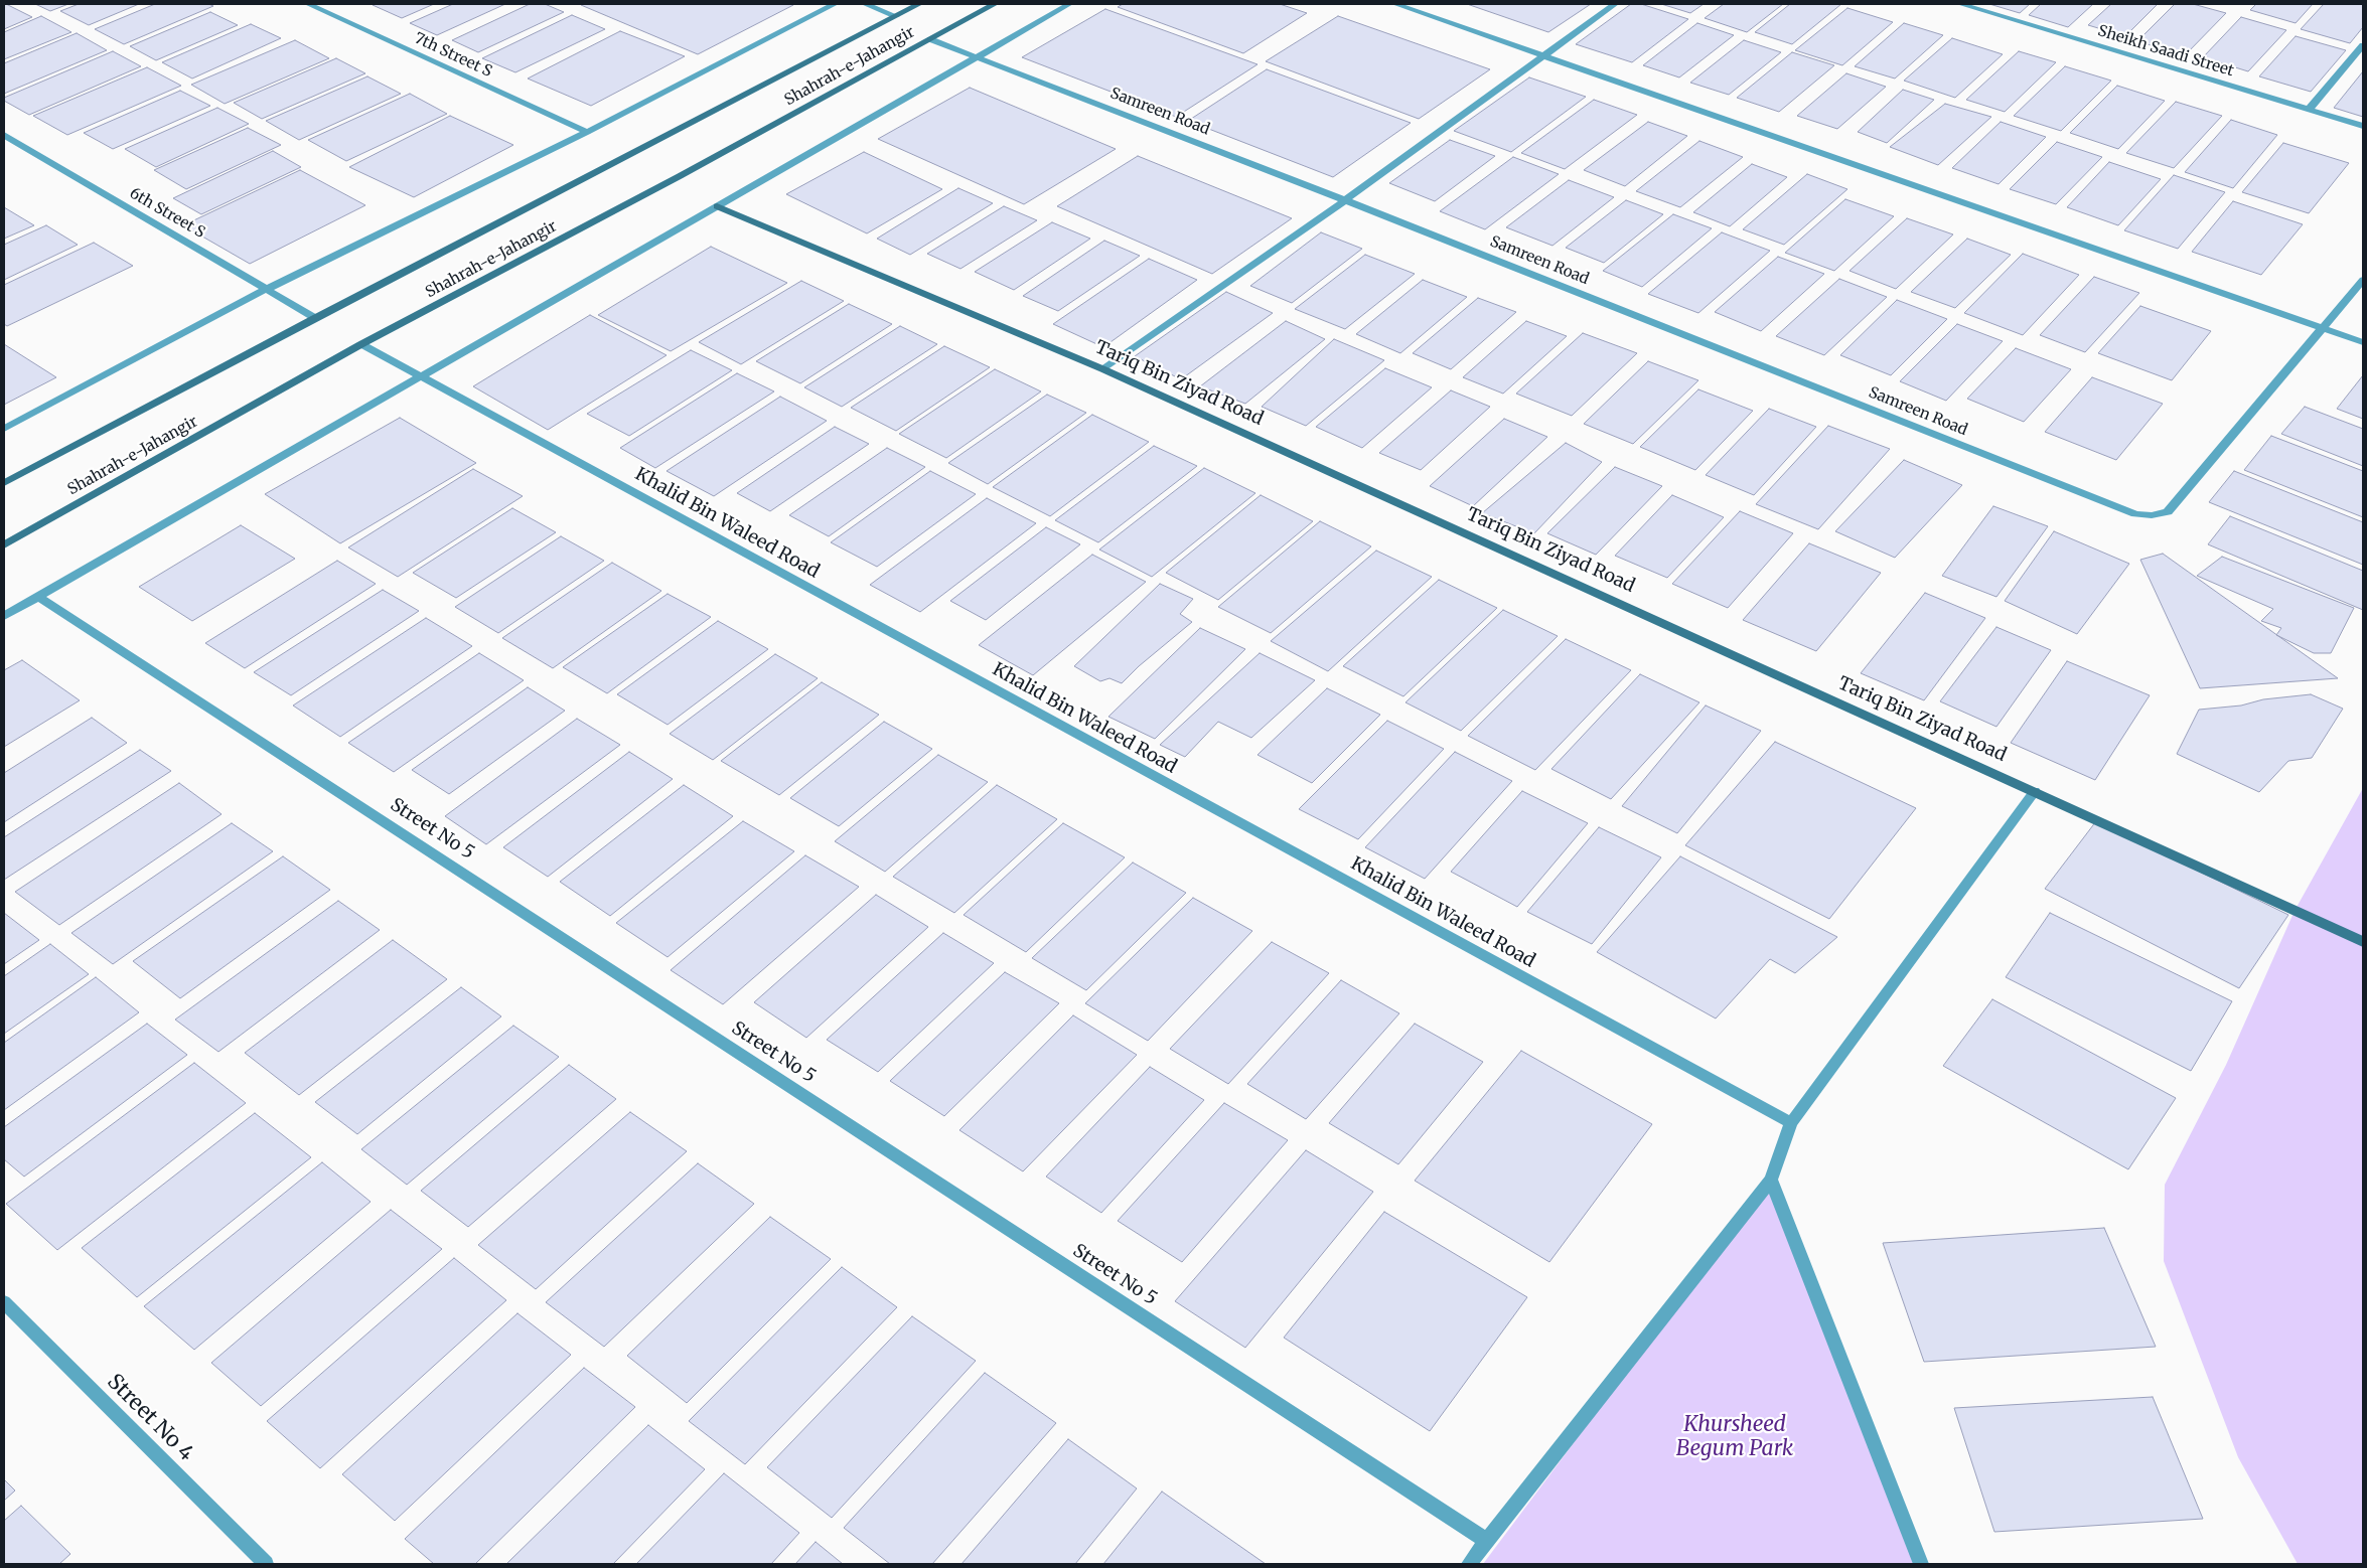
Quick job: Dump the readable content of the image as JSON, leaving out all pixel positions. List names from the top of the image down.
{
  "streets": {
    "main road": ["Shahrah-e-Jahangir", "Tariq Bin Ziyad Road"],
    "street": [
      "Sheikh Saadi Street",
      "7th Street S",
      "Samreen Road",
      "6th Street S",
      "Khalid Bin Waleed Road",
      "Street No 5",
      "Street No 4"
    ]
  },
  "crossings": [
    ["Shahrah-e-Jahangir", "Samreen Road"],
    ["Shahrah-e-Jahangir", "6th Street S"],
    ["Shahrah-e-Jahangir", "Khalid Bin Waleed Road"]
  ],
  "parks": ["Khursheed Begum Park"]
}
